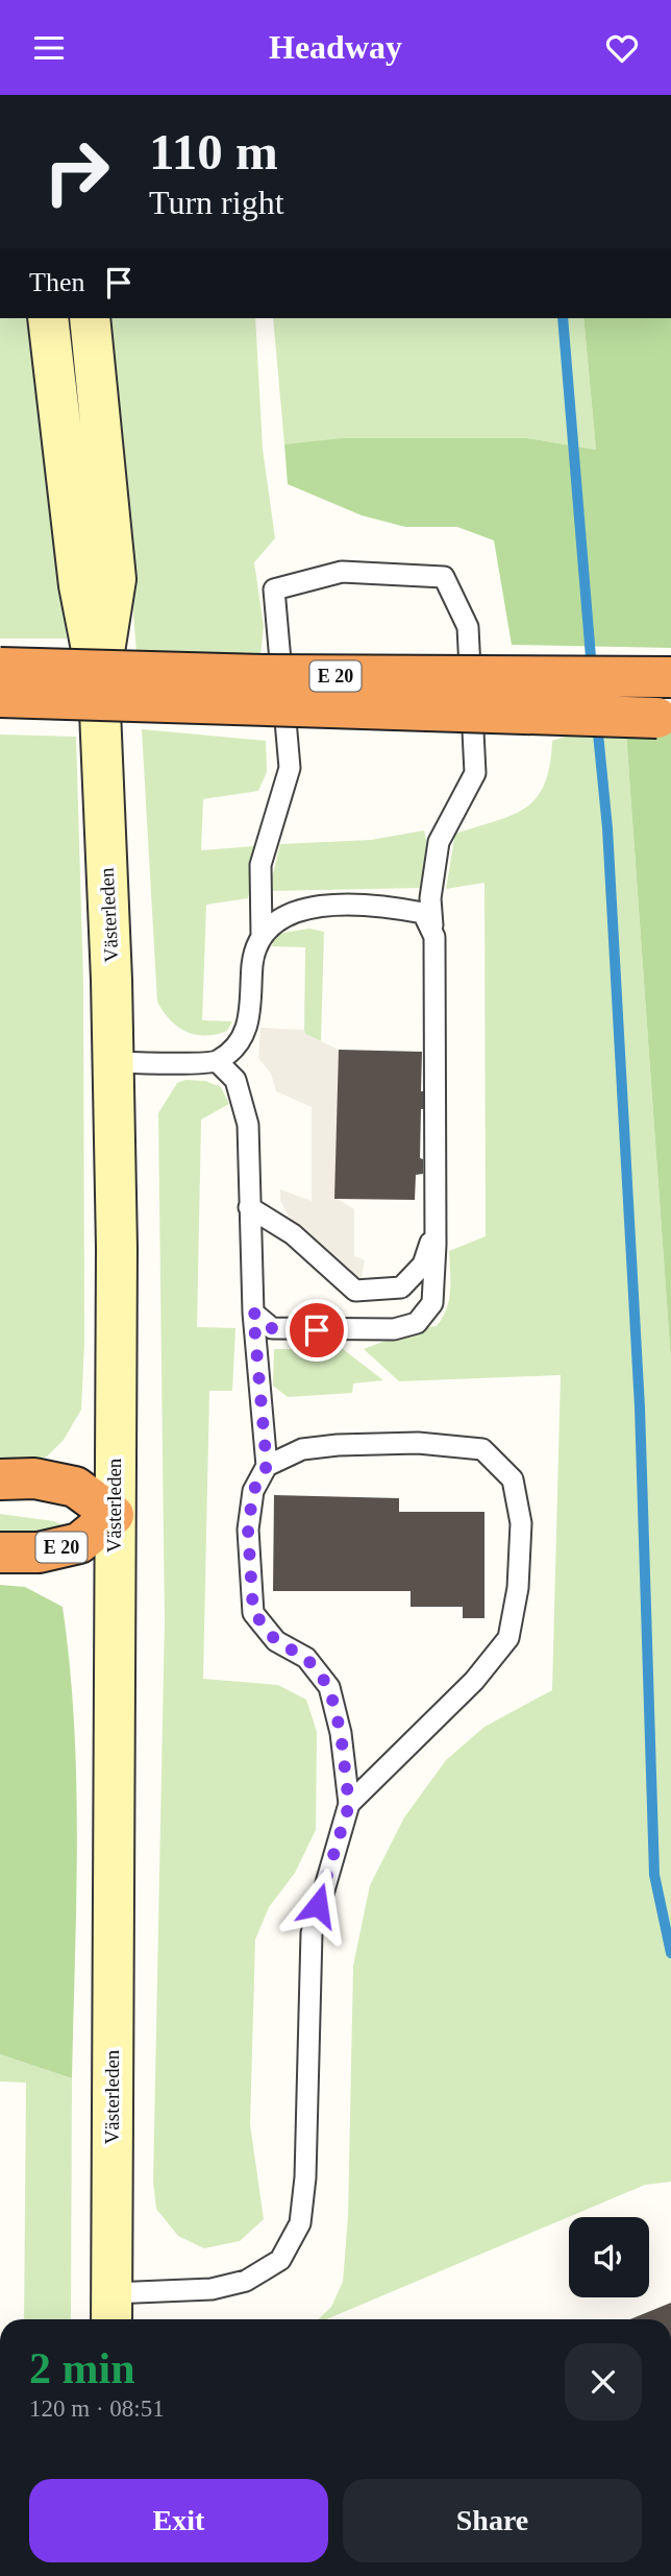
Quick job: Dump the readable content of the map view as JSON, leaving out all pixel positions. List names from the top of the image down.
{
  "streets": {
    "highway": ["E 20"],
    "main road": ["Västerleden"]
  },
  "crossings": [
    ["E 20", "Västerleden"]
  ],
  "page": {
    "header": "Headway",
    "turn": ["110 m", "Turn right"],
    "then": "Then",
    "heading": ["2 min", "120 m · 08:51"],
    "buttons": ["Exit", "Share"]
  }
}
